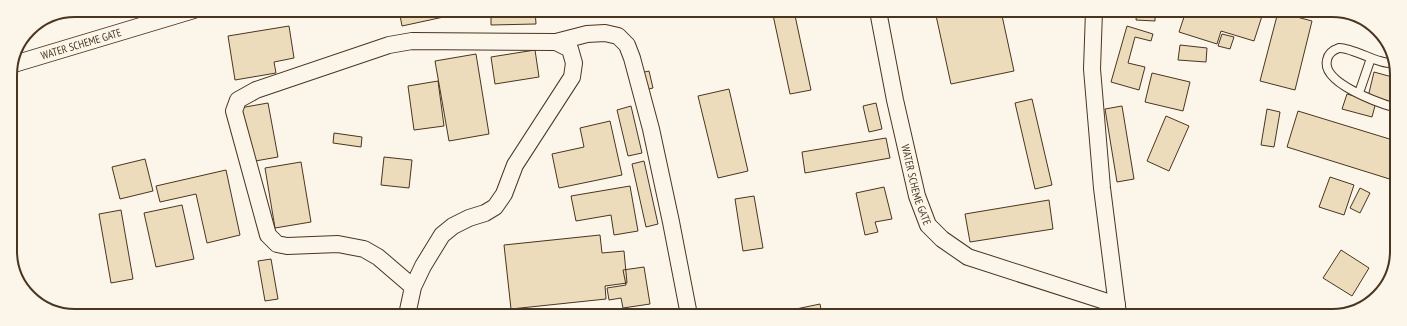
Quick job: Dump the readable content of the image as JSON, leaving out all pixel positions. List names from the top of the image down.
{
  "streets": {
    "street": ["WATER SCHEME GATE"]
  }
}
